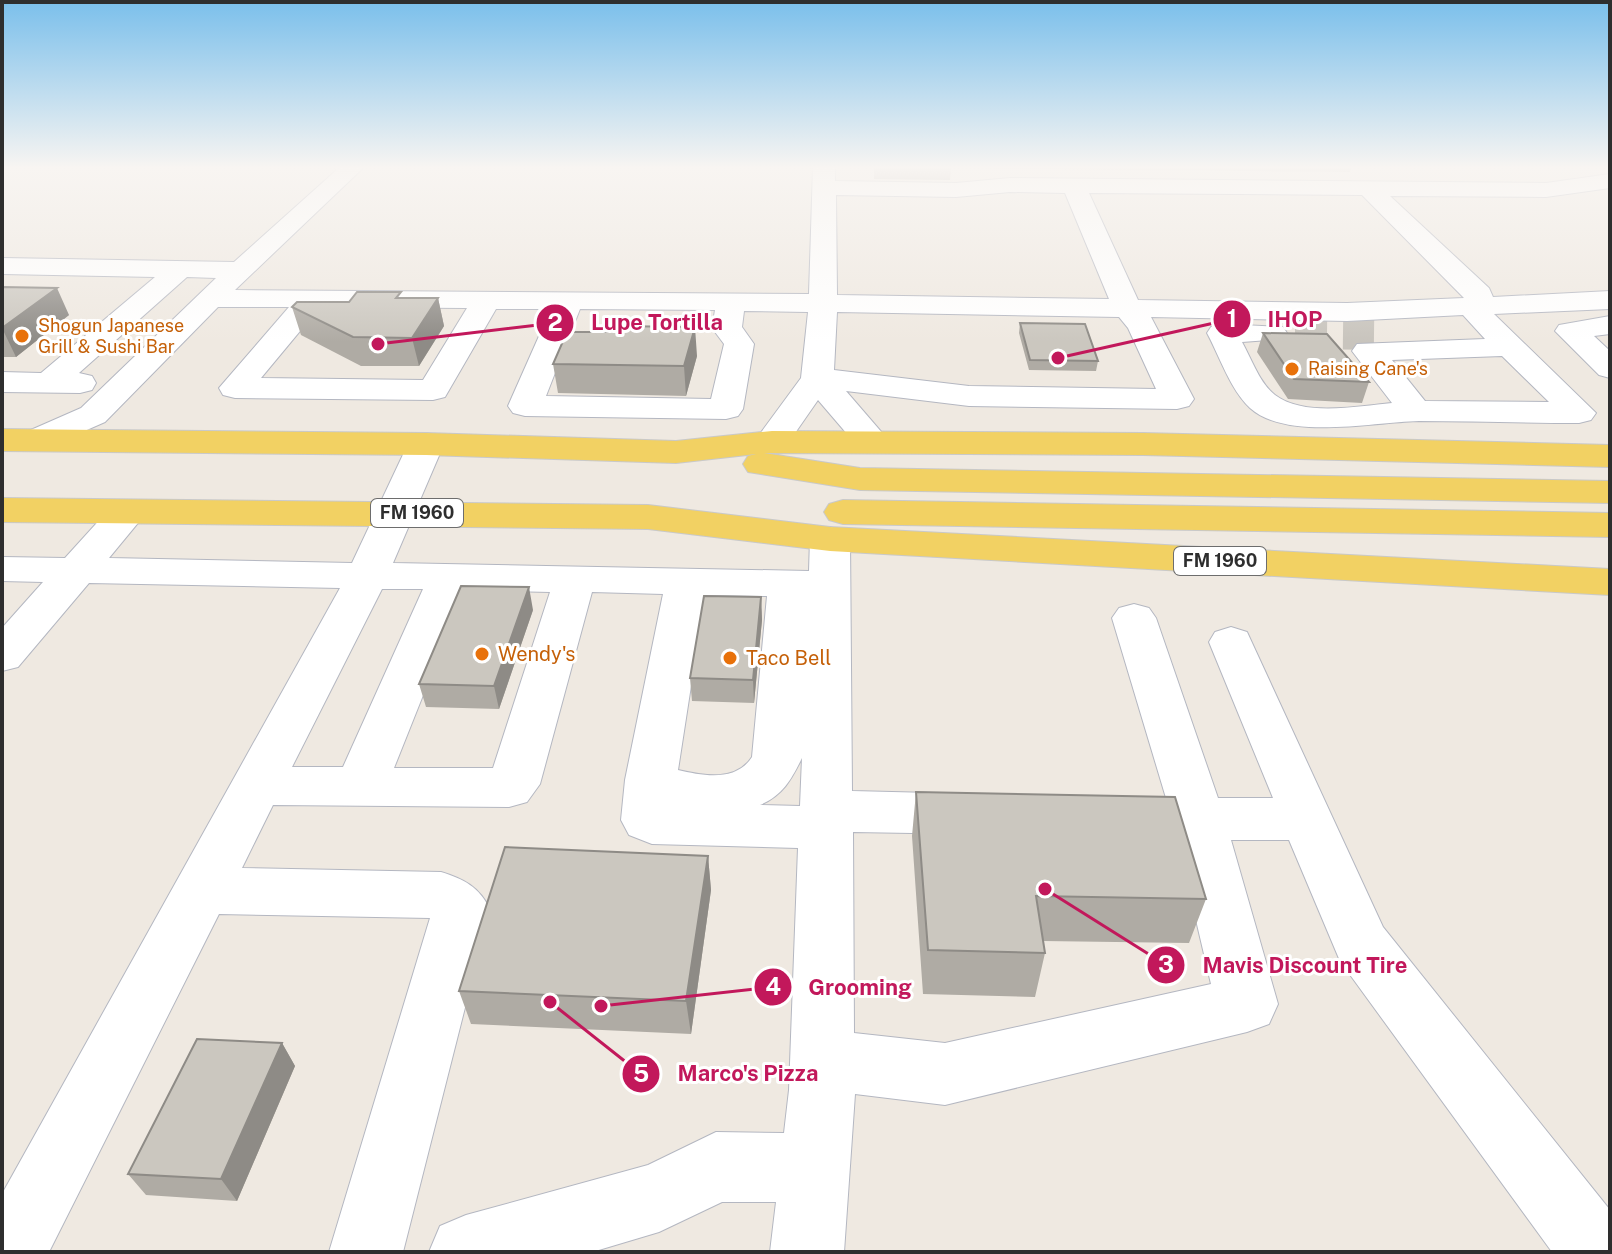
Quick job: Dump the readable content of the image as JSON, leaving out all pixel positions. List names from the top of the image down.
{
  "streets": {
    "main road": ["FM 1960"]
  },
  "places": [
    "Shogun Japanese Grill & Sushi Bar",
    "Lupe Tortilla",
    "IHOP",
    "Raising Cane's",
    "Wendy's",
    "Taco Bell",
    "Mavis Discount Tire",
    "Marco's Pizza",
    "Grooming"
  ]
}
